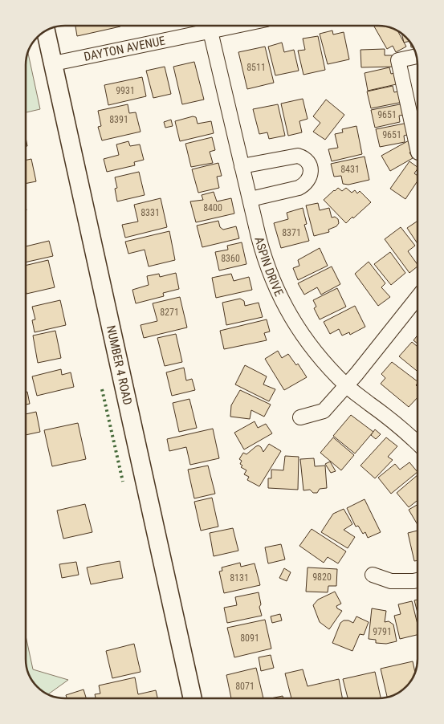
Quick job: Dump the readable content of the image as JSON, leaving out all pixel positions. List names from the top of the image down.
{
  "streets": {
    "main road": ["NUMBER 4 ROAD"],
    "street": ["DAYTON AVENUE", "ASPIN DRIVE"]
  },
  "crossings": [
    ["DAYTON AVENUE", "ASPIN DRIVE"],
    ["DAYTON AVENUE", "NUMBER 4 ROAD"]
  ],
  "house_numbers": [
    "8511",
    "9931",
    "9651",
    "8391",
    "9651",
    "8431",
    "8400",
    "8331",
    "8371",
    "8360",
    "8271",
    "9820",
    "8131",
    "9791",
    "8091",
    "8071"
  ]
}
